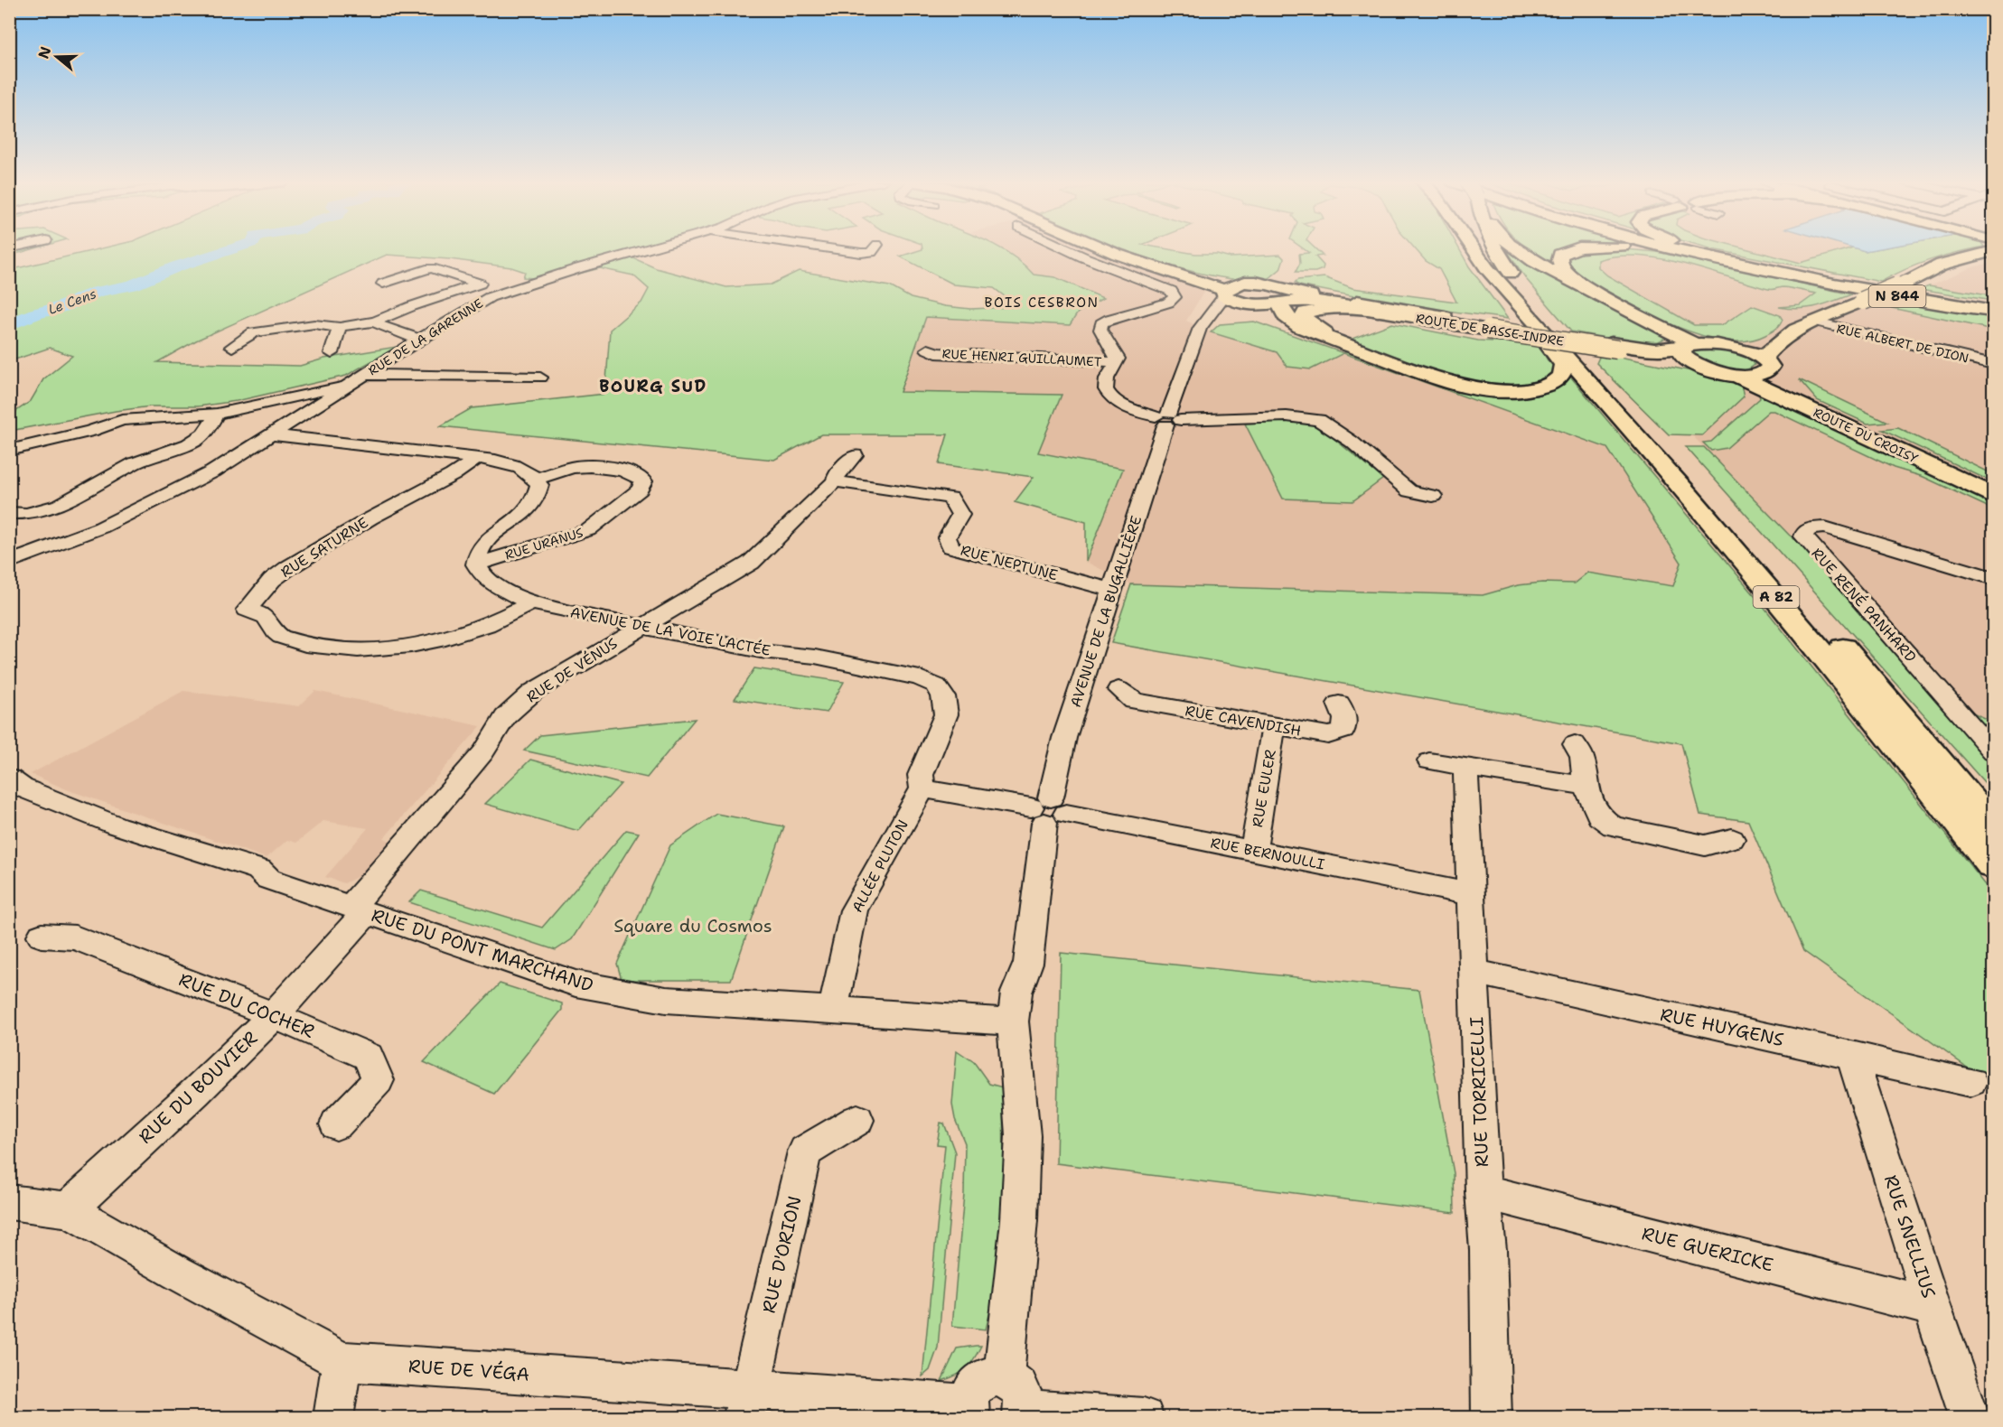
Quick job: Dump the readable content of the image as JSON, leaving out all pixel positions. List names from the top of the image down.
{
  "streets": {
    "main road": [
      "N 844",
      "ROUTE DE BASSE-INDRE",
      "ROUTE DU CROISY",
      "A 82"
    ],
    "street": [
      "RUE DE LA GARENNE",
      "RUE ALBERT DE DION",
      "RUE HENRI GUILLAUMET",
      "RUE URANUS",
      "RUE SATURNE",
      "RUE NEPTUNE",
      "RUE RENÉ PANHARD",
      "AVENUE DE LA BUGALLIÈRE",
      "AVENUE DE LA VOIE LACTÉE",
      "RUE DE VÉNUS",
      "RUE CAVENDISH",
      "RUE EULER",
      "RUE BERNOULLI",
      "ALLÉE PLUTON",
      "RUE DU PONT MARCHAND",
      "RUE DU COCHER",
      "RUE HUYGENS",
      "RUE DU BOUVIER",
      "RUE TORRICELLI",
      "RUE SNELLIUS",
      "RUE GUERICKE",
      "RUE D'ORION",
      "RUE DE VÉGA"
    ]
  },
  "crossings": [
    ["RUE URANUS", "AVENUE DE LA VOIE LACTÉE"],
    ["RUE SATURNE", "AVENUE DE LA VOIE LACTÉE"],
    ["RUE NEPTUNE", "AVENUE DE LA BUGALLIÈRE"],
    ["RUE NEPTUNE", "RUE DE VÉNUS"],
    ["AVENUE DE LA BUGALLIÈRE", "RUE BERNOULLI"],
    ["AVENUE DE LA BUGALLIÈRE", "RUE DU PONT MARCHAND"],
    ["AVENUE DE LA VOIE LACTÉE", "RUE DE VÉNUS"],
    ["AVENUE DE LA VOIE LACTÉE", "ALLÉE PLUTON"],
    ["RUE DE VÉNUS", "RUE DU PONT MARCHAND"],
    ["RUE DE VÉNUS", "RUE DU BOUVIER"],
    ["RUE CAVENDISH", "RUE EULER"],
    ["RUE EULER", "RUE BERNOULLI"],
    ["RUE BERNOULLI", "RUE TORRICELLI"],
    ["ALLÉE PLUTON", "RUE DU PONT MARCHAND"],
    ["RUE DU PONT MARCHAND", "RUE DU BOUVIER"],
    ["RUE DU COCHER", "RUE DU BOUVIER"],
    ["RUE HUYGENS", "RUE TORRICELLI"],
    ["RUE HUYGENS", "RUE SNELLIUS"],
    ["RUE DU BOUVIER", "RUE DE VÉGA"],
    ["RUE TORRICELLI", "RUE GUERICKE"],
    ["RUE SNELLIUS", "RUE GUERICKE"],
    ["RUE D'ORION", "RUE DE VÉGA"]
  ],
  "districts": ["BOIS CESBRON", "BOURG SUD"],
  "water": ["Le Cens"],
  "parks": ["Square du Cosmos"],
  "north": "left"
}
